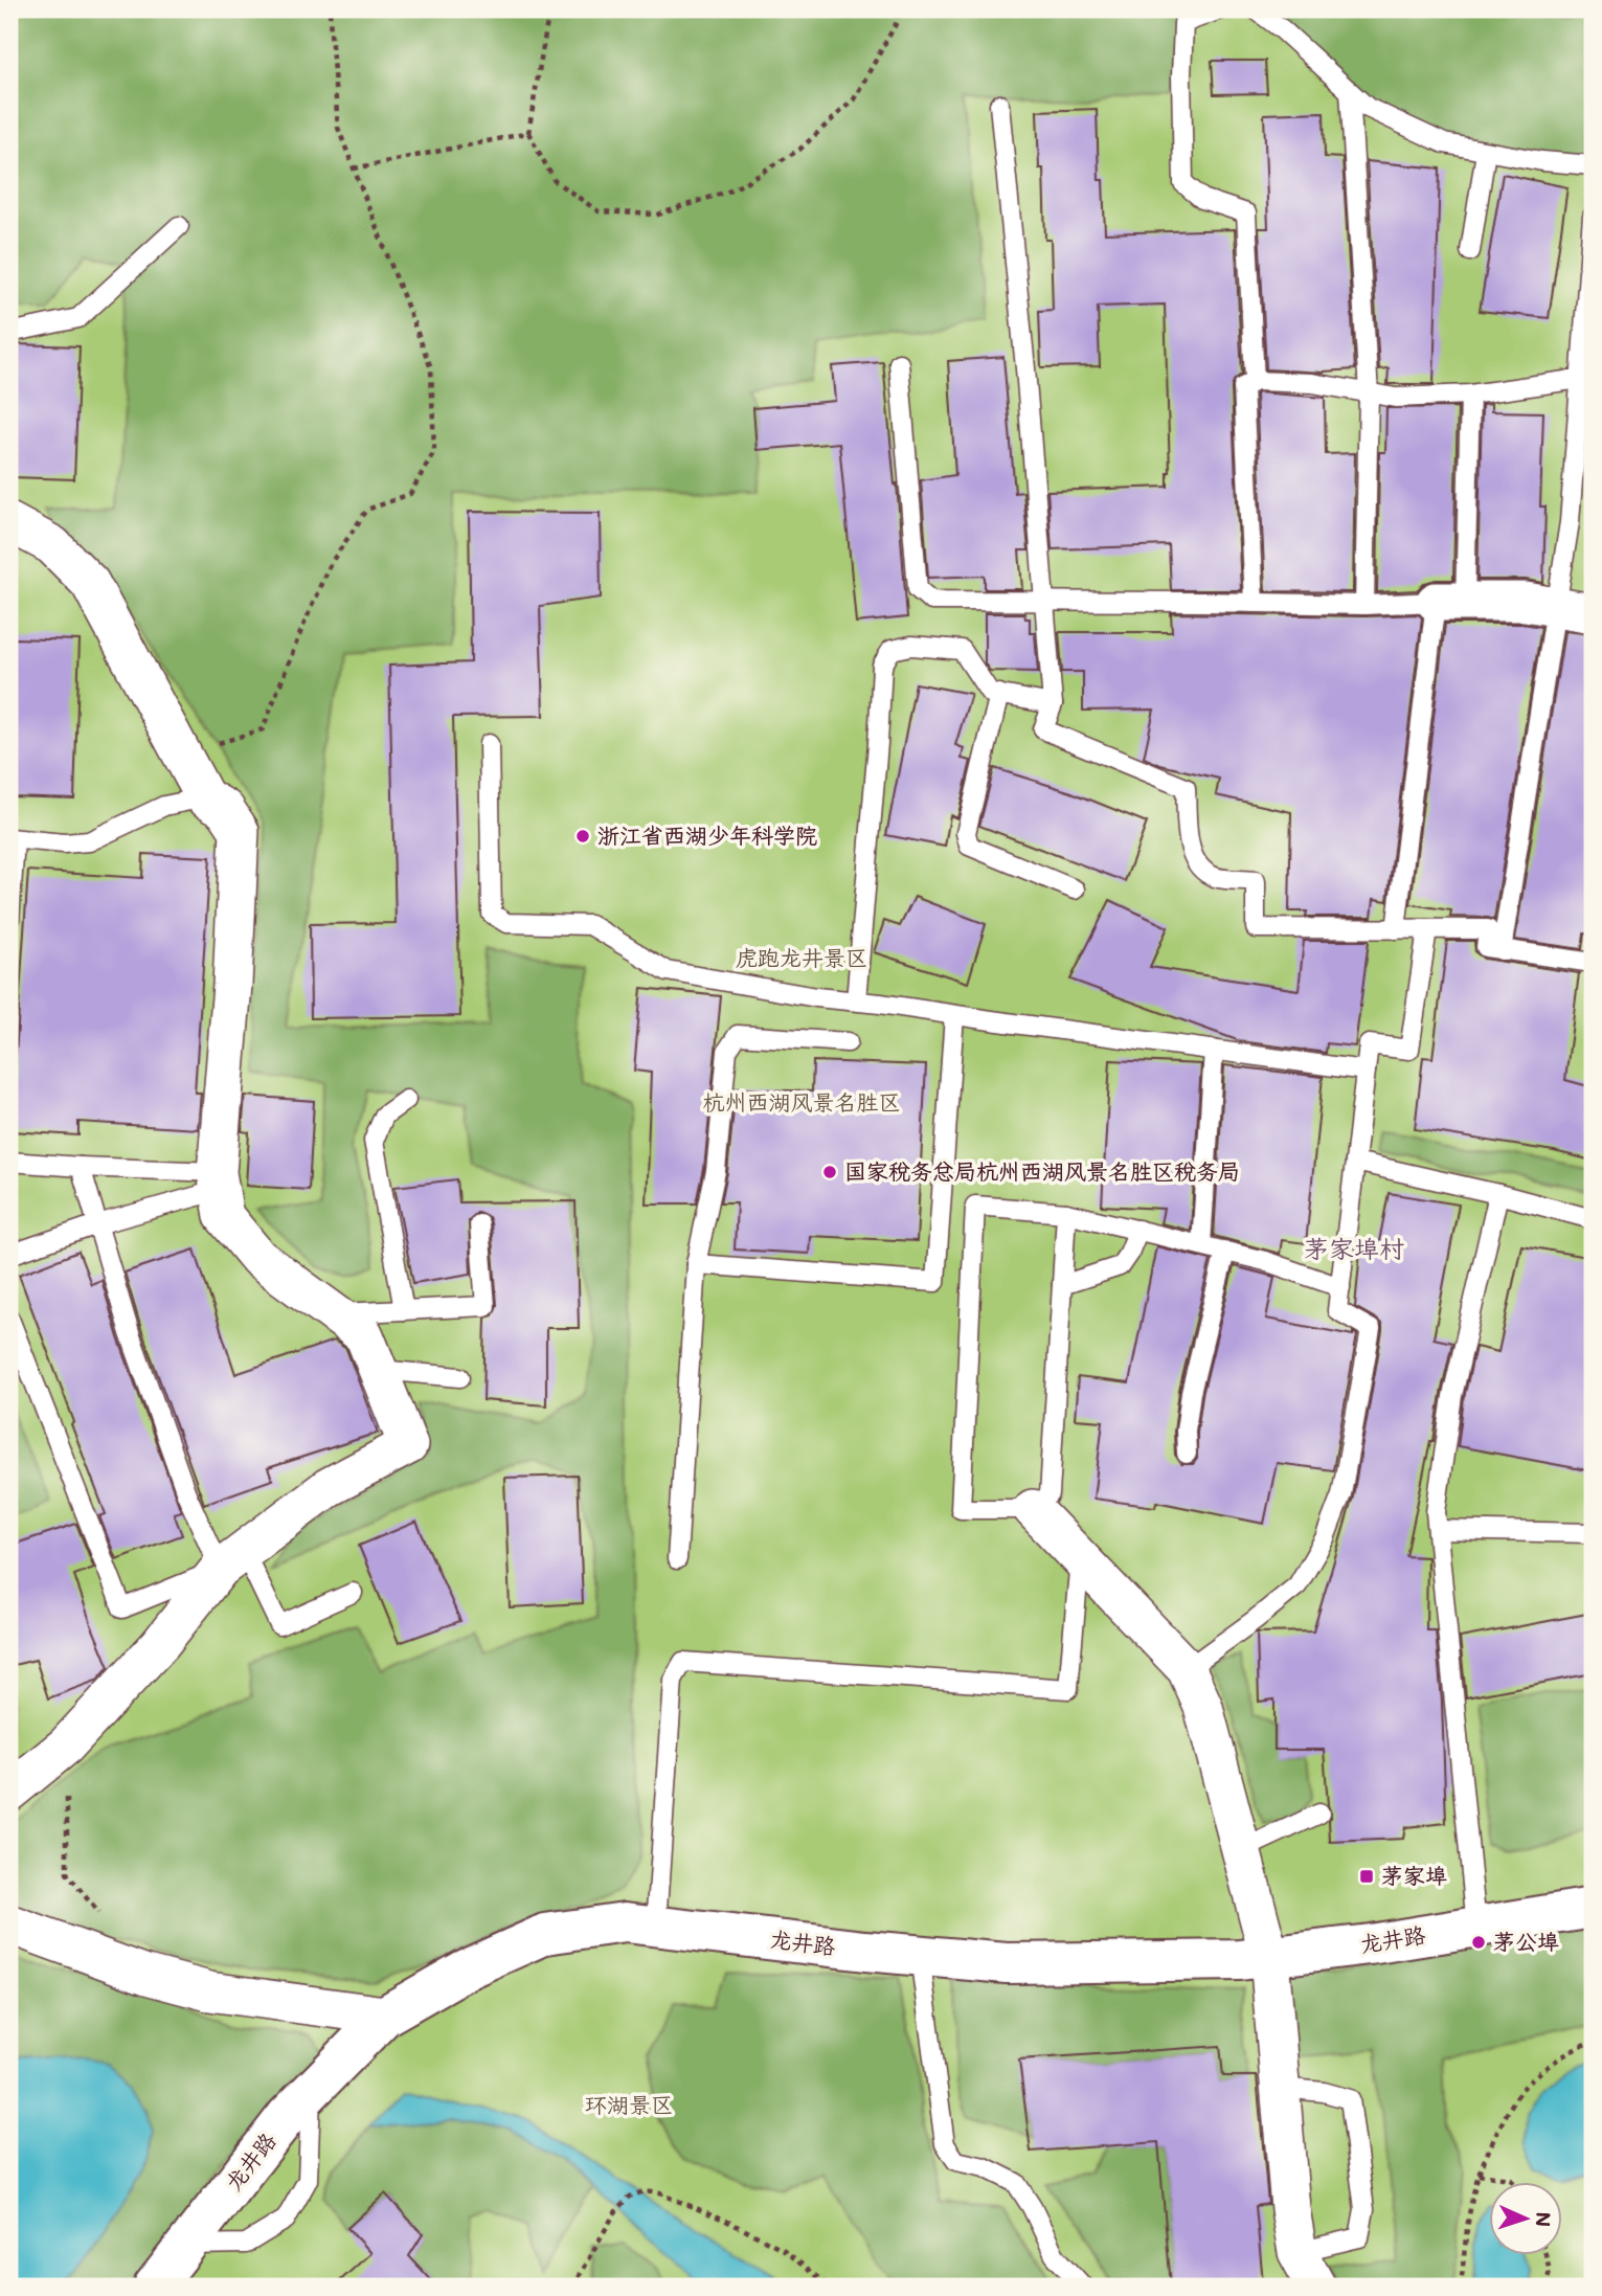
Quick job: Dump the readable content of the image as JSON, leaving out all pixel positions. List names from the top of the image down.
{
  "streets": {
    "street": ["龙井路"]
  },
  "districts": ["茅家埠村"],
  "parks": ["虎跑龙井景区", "杭州西湖风景名胜区", "环湖景区"],
  "places": {
    "other": ["浙江省西湖少年科学院", "国家税务总局杭州西湖风景名胜区税务局", "茅公埠"],
    "transit": ["茅家埠"]
  },
  "north": "right"
}
